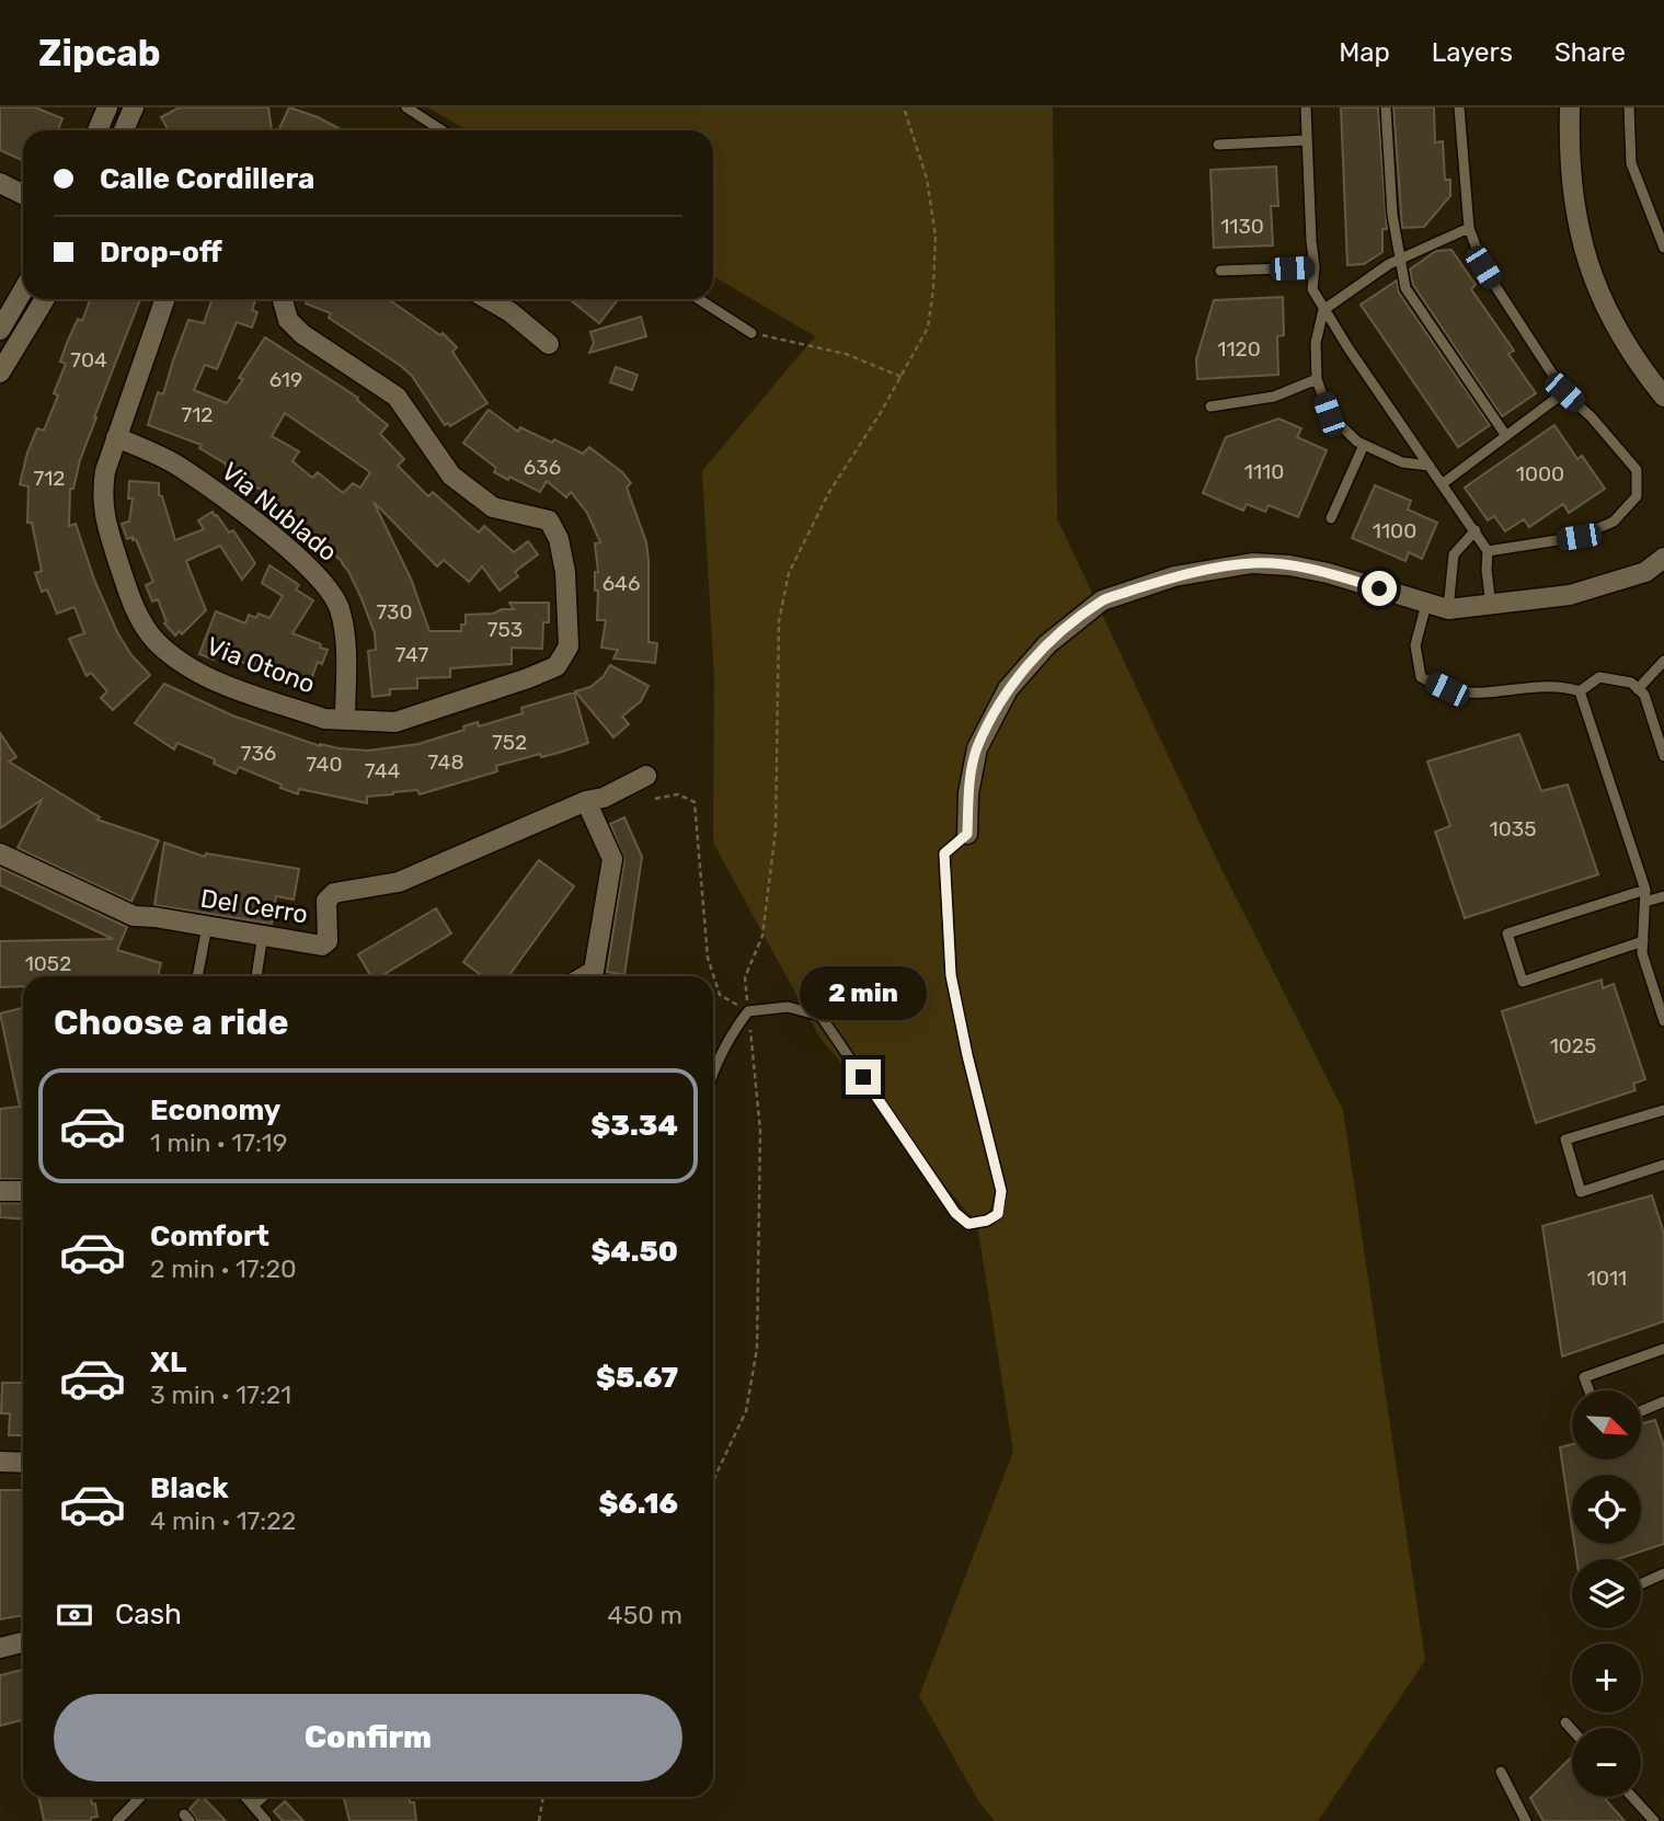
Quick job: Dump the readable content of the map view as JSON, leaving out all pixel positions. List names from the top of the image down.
{
  "streets": {
    "street": ["Via Nublado", "Via Otono", "Del Cerro"]
  },
  "crossings": [
    ["Via Nublado", "Via Otono"]
  ],
  "house_numbers": [
    "1130",
    "1120",
    "704",
    "619",
    "712",
    "636",
    "1110",
    "1000",
    "712",
    "1100",
    "646",
    "730",
    "753",
    "747",
    "752",
    "736",
    "748",
    "740",
    "744",
    "1035",
    "1052",
    "1025",
    "1011"
  ],
  "north": "bottom right",
  "page": {
    "header": "Zipcab",
    "nav": ["Map", "Layers", "Share"],
    "banner": ["Calle Cordillera", "Drop-off"],
    "bubble": "2 min",
    "heading": "Choose a ride",
    "list": [
      {
        "name": "Economy",
        "note": "1 min · 17:19",
        "value": "$3.34"
      },
      {
        "name": "Comfort",
        "note": "2 min · 17:20",
        "value": "$4.50"
      },
      {
        "name": "XL",
        "note": "3 min · 17:21",
        "value": "$5.67"
      },
      {
        "name": "Black",
        "note": "4 min · 17:22",
        "value": "$6.16"
      }
    ],
    "map_buttons": ["+", "−"],
    "pay": ["Cash", "450 m"],
    "buttons": "Confirm"
  }
}
